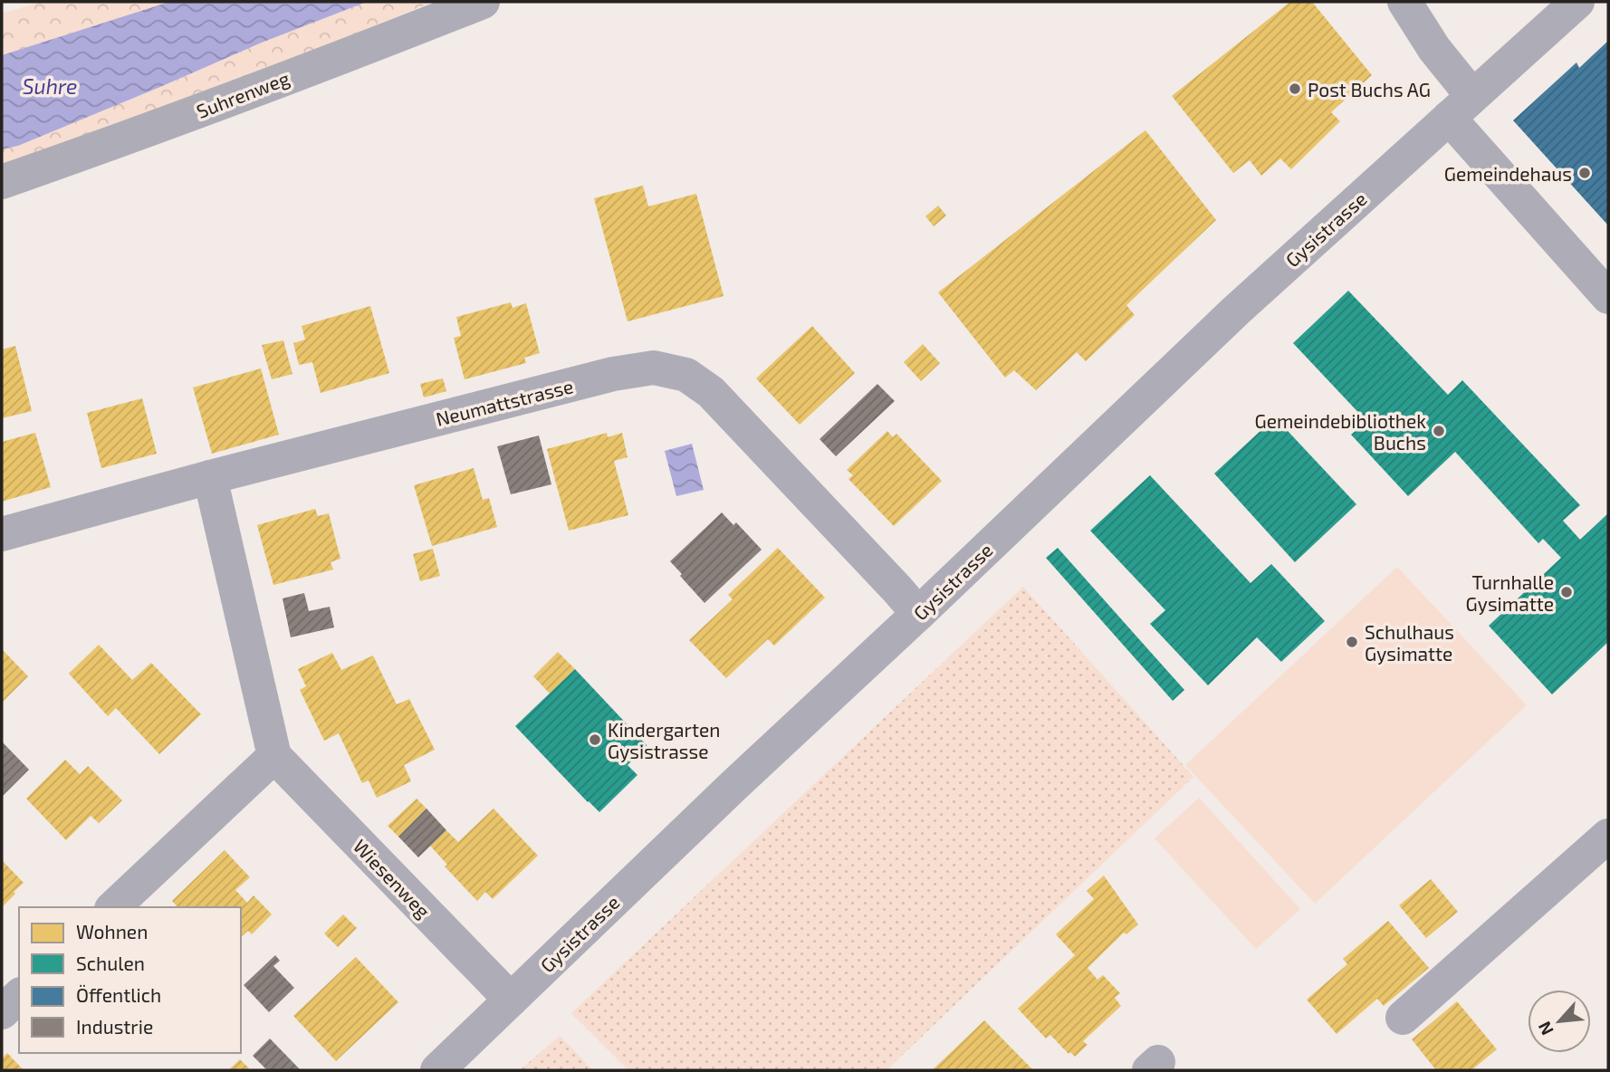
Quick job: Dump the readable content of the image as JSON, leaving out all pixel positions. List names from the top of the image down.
{
  "streets": {
    "street": [
      "Suhrenweg",
      "Gysistrasse",
      "Neumattstrasse",
      "Wiesenweg"
    ]
  },
  "crossings": [
    ["Gysistrasse", "Neumattstrasse"],
    ["Gysistrasse", "Wiesenweg"]
  ],
  "water": ["Suhre"],
  "places": [
    "Post Buchs AG",
    "Gemeindehaus",
    "Gemeindebibliothek Buchs",
    "Turnhalle Gysimatte",
    "Schulhaus Gysimatte",
    "Kindergarten Gysistrasse"
  ],
  "legend": [
    "Wohnen",
    "Schulen",
    "Öffentlich",
    "Industrie"
  ],
  "north": "bottom left"
}
